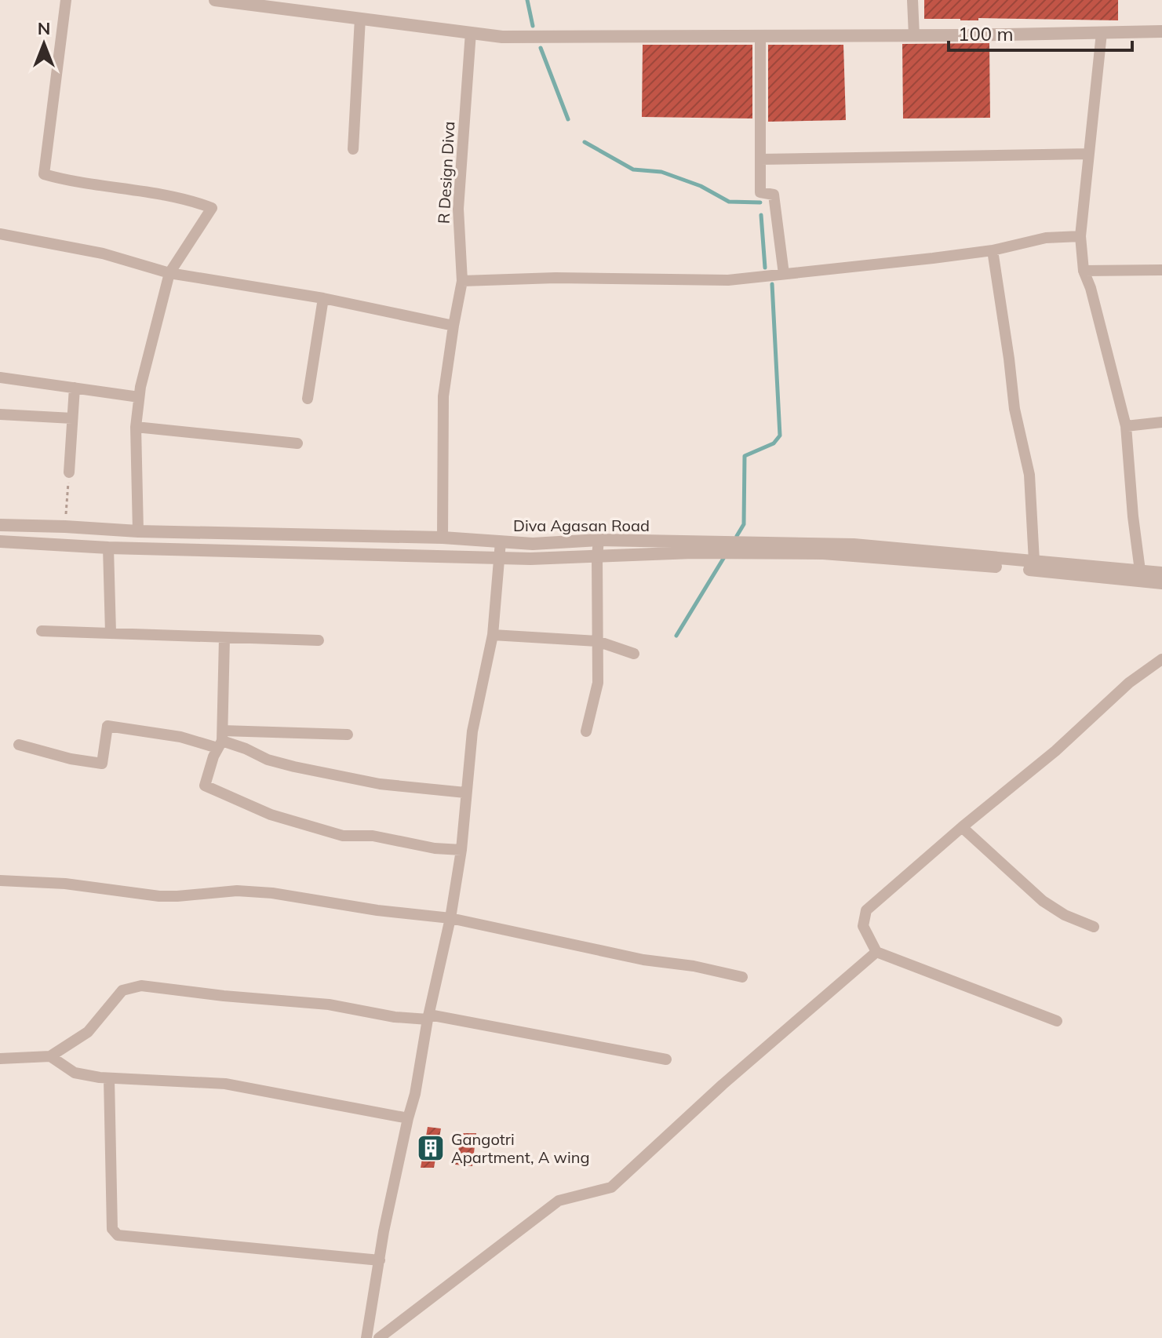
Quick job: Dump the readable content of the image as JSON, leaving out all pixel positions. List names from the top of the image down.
{
  "streets": {
    "street": ["R Design Diva", "Diva Agasan Road"]
  },
  "crossings": [
    ["R Design Diva", "Diva Agasan Road"]
  ],
  "places": {
    "building": ["Gangotri Apartment, A wing"]
  },
  "scale_bar": "100 m",
  "north": "top"
}
